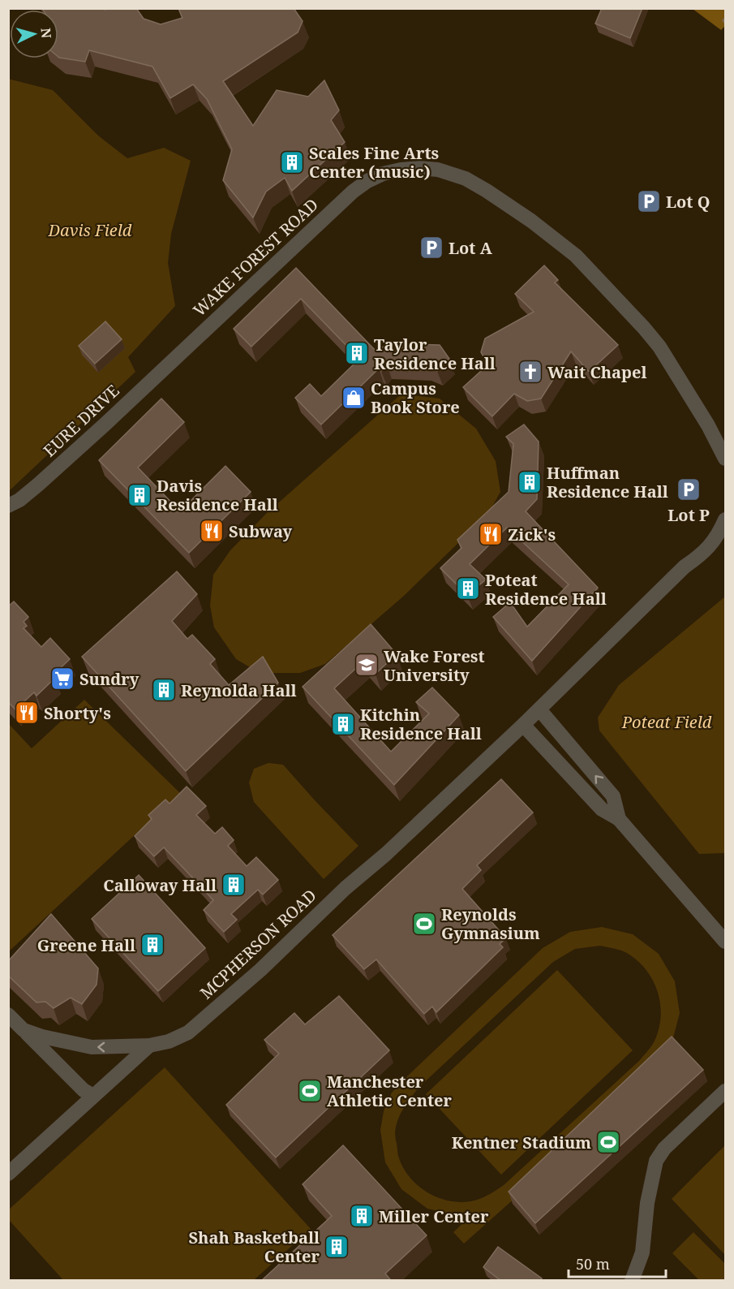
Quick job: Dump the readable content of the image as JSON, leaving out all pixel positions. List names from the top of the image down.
{
  "streets": {
    "street": ["WAKE FOREST ROAD", "EURE DRIVE", "MCPHERSON ROAD"]
  },
  "crossings": [
    ["WAKE FOREST ROAD", "EURE DRIVE"]
  ],
  "parks": ["Davis Field", "Poteat Field"],
  "places": {
    "building": [
      "Scales Fine Arts Center (music)",
      "Taylor Residence Hall",
      "Huffman Residence Hall",
      "Davis Residence Hall",
      "Poteat Residence Hall",
      "Reynolda Hall",
      "Kitchin Residence Hall",
      "Calloway Hall",
      "Greene Hall",
      "Miller Center",
      "Shah Basketball Center"
    ],
    "parking": ["Lot Q", "Lot A", "Lot P"],
    "church": ["Wait Chapel"],
    "shop": ["Campus Book Store"],
    "restaurant": ["Subway", "Zick's", "Shorty's"],
    "school or university": ["Wake Forest University"],
    "supermarket": ["Sundry"],
    "sports": ["Reynolds Gymnasium", "Manchester Athletic Center", "Kentner Stadium"]
  },
  "scale_bar": "50 m",
  "north": "right"
}
